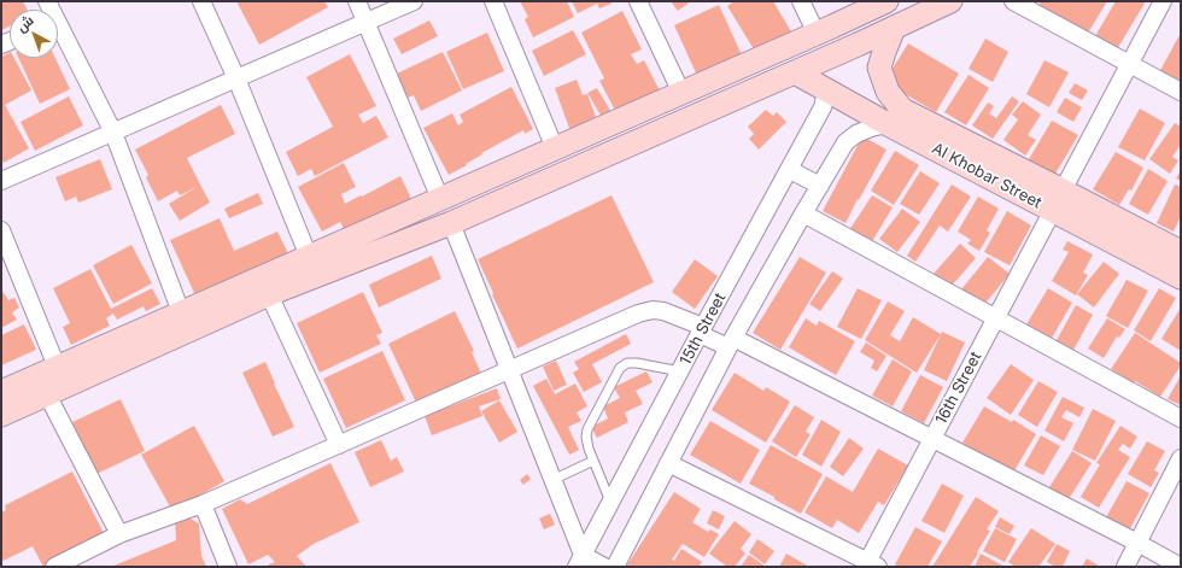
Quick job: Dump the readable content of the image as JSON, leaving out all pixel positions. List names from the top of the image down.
{
  "streets": {
    "street": ["Al Khobar Street", "15th Street", "16th Street"]
  },
  "crossings": [
    ["Al Khobar Street", "15th Street"],
    ["Al Khobar Street", "16th Street"]
  ],
  "north": "top left"
}
